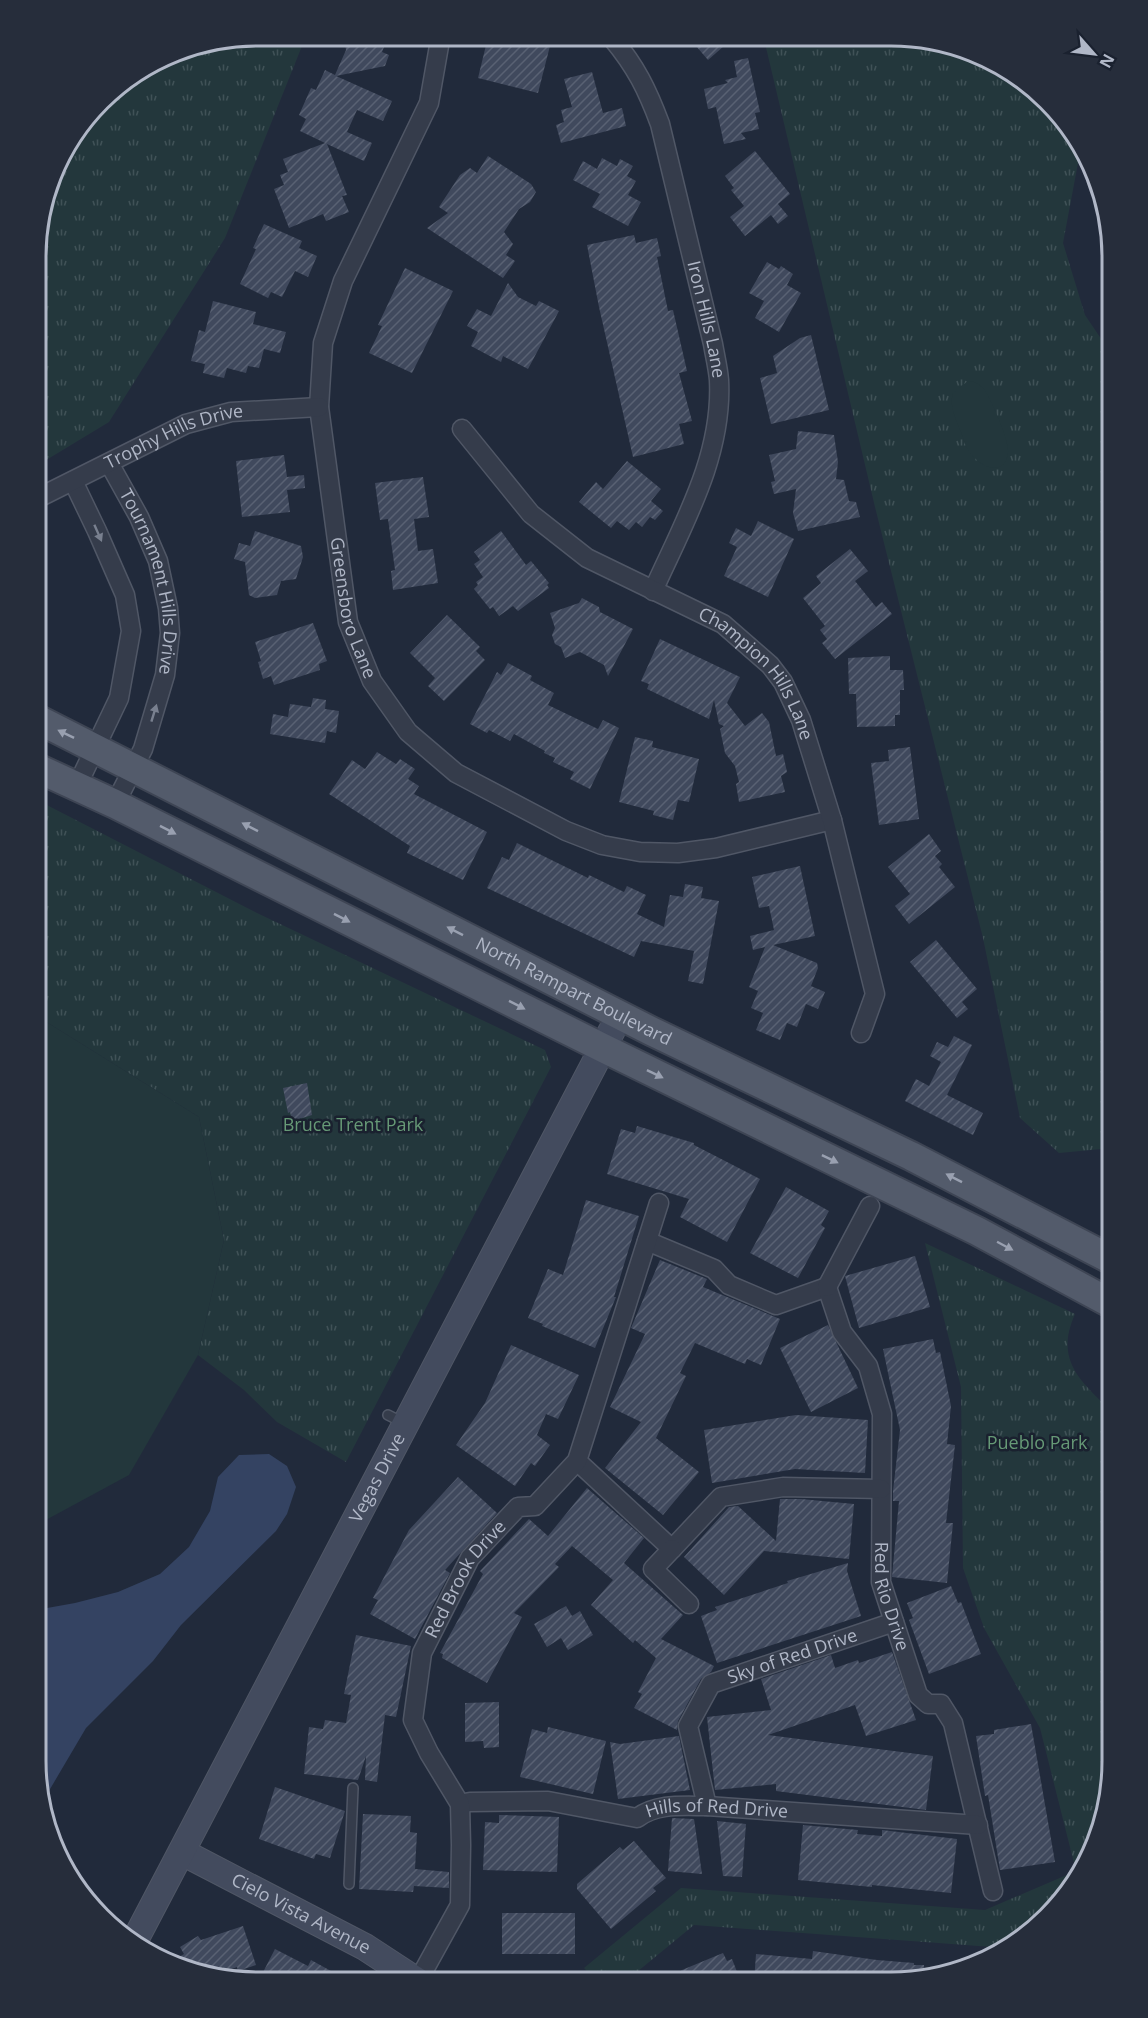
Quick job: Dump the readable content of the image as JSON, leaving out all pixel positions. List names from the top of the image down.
{
  "streets": {
    "main road": ["North Rampart Boulevard", "Vegas Drive", "Cielo Vista Avenue"],
    "street": [
      "Iron Hills Lane",
      "Trophy Hills Drive",
      "Tournament Hills Drive",
      "Greensboro Lane",
      "Champion Hills Lane",
      "Red Brook Drive",
      "Red Rio Drive",
      "Sky of Red Drive",
      "Hills of Red Drive"
    ]
  },
  "crossings": [
    ["Iron Hills Lane", "Champion Hills Lane"],
    ["Trophy Hills Drive", "Tournament Hills Drive"],
    ["Trophy Hills Drive", "Greensboro Lane"],
    ["Tournament Hills Drive", "North Rampart Boulevard"],
    ["Greensboro Lane", "Champion Hills Lane"],
    ["North Rampart Boulevard", "Vegas Drive"],
    ["Vegas Drive", "Cielo Vista Avenue"],
    ["Red Brook Drive", "Hills of Red Drive"],
    ["Red Rio Drive", "Sky of Red Drive"],
    ["Red Rio Drive", "Hills of Red Drive"],
    ["Sky of Red Drive", "Hills of Red Drive"]
  ],
  "parks": ["Bruce Trent Park", "Pueblo Park"],
  "north": "bottom right"
}
